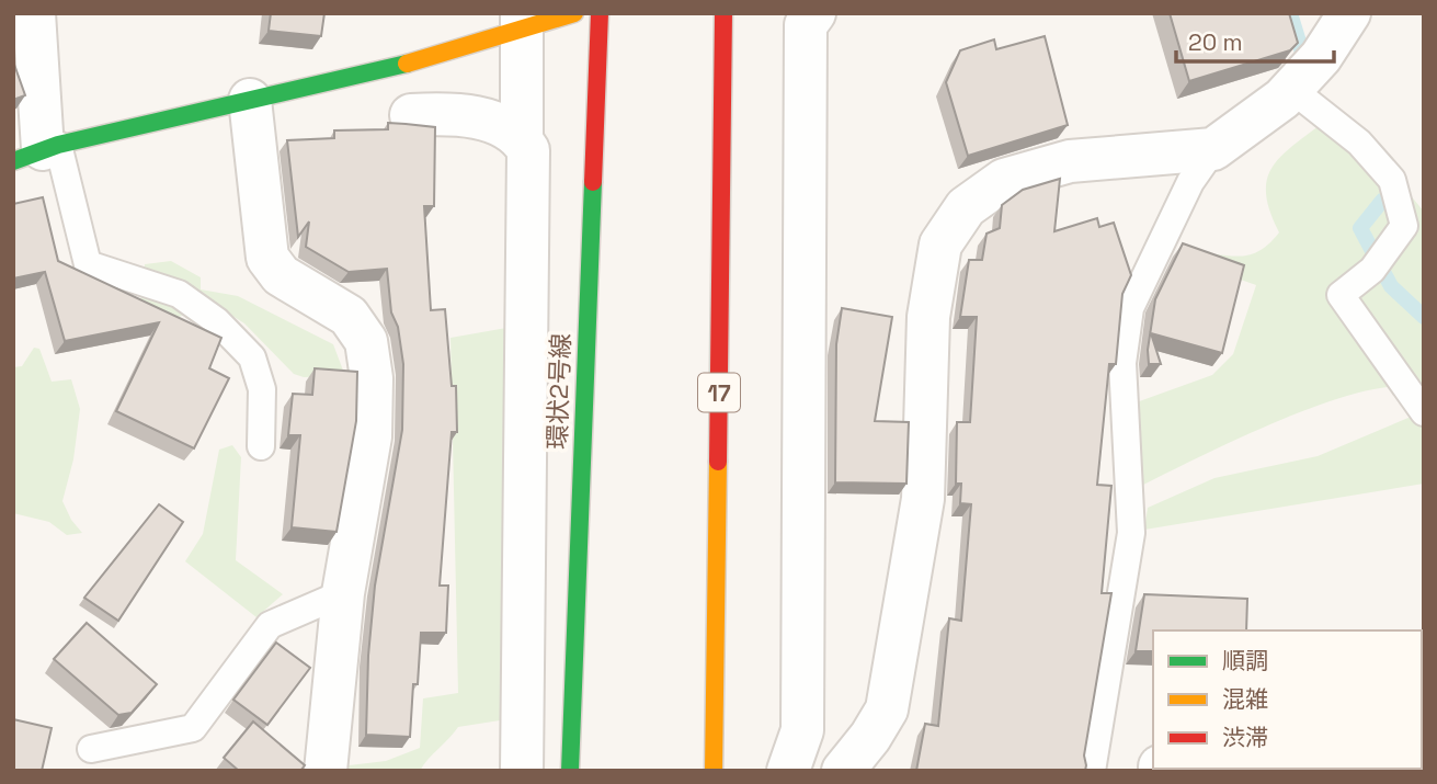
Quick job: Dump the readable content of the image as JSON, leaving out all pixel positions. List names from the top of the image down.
{
  "streets": {
    "main road": ["環状2号線", "17"]
  },
  "legend": ["順調", "混雑", "渋滞"],
  "scale_bar": "20 m"
}
